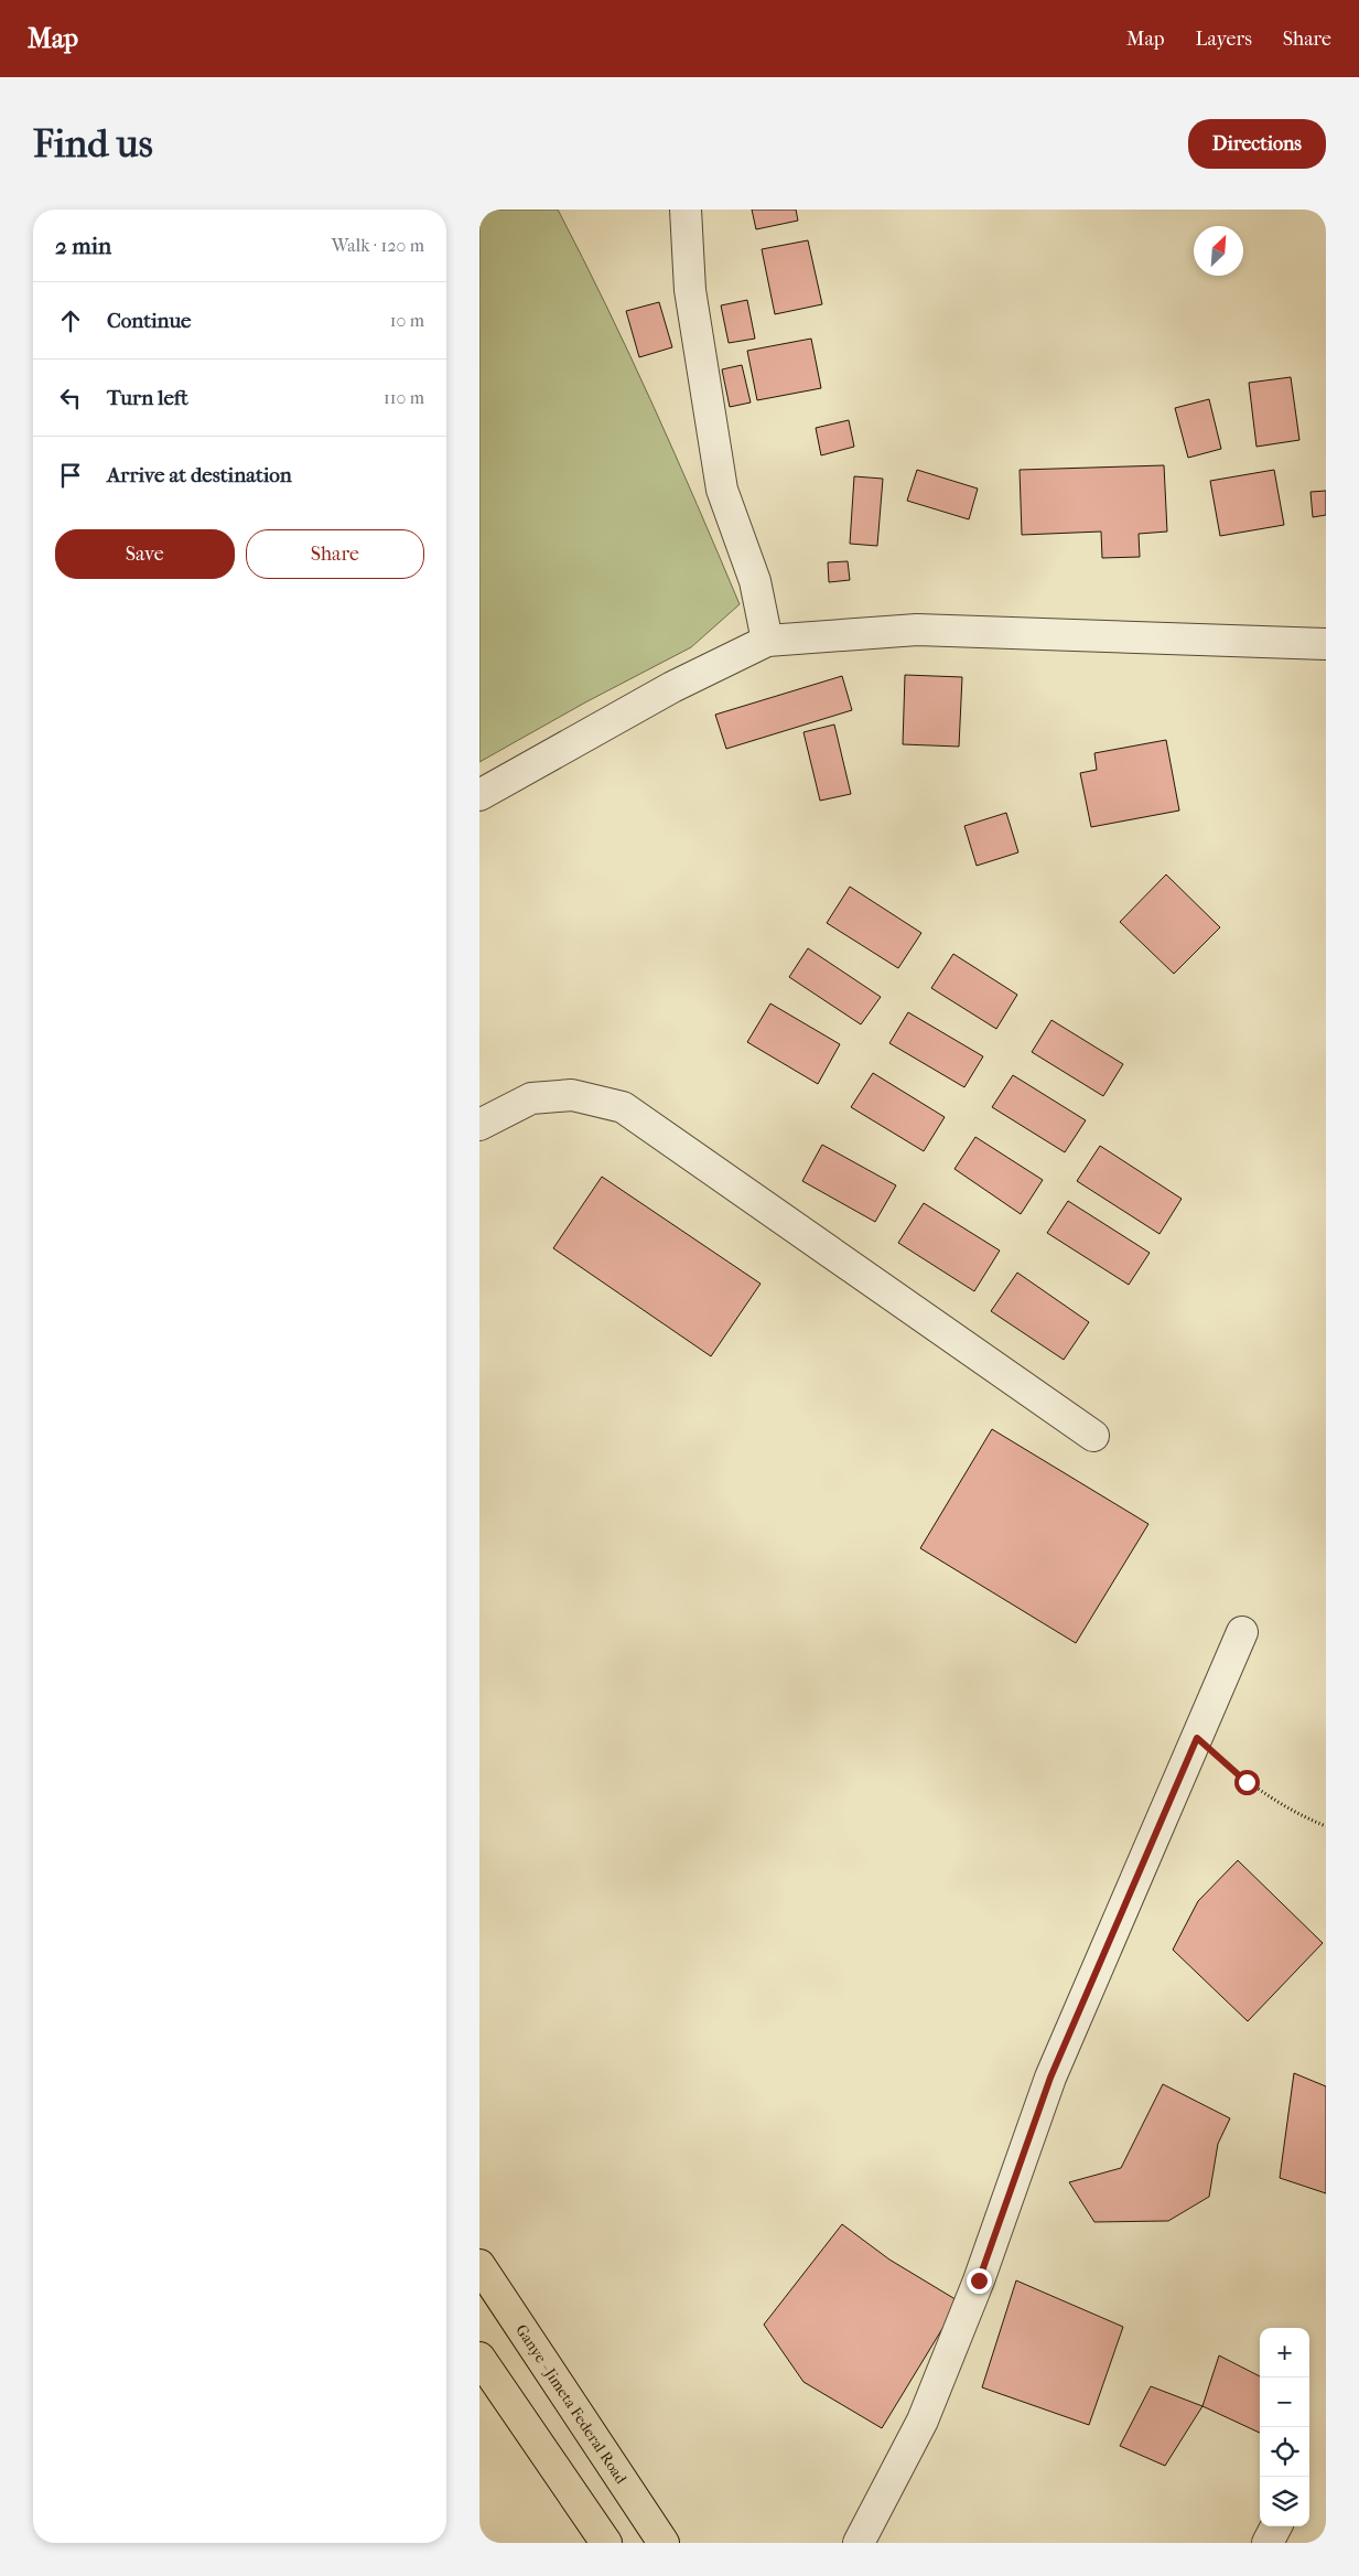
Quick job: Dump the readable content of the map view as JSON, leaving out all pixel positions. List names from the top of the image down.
{
  "streets": {
    "main road": ["Ganye - Jimeta Federal Road"]
  },
  "north": "top right",
  "page": {
    "header": "Map",
    "nav": ["Map", "Layers", "Share"],
    "buttons": [
      "Directions",
      ["Save", "Share"]
    ],
    "title": "Find us",
    "heading": ["2 min", "Walk · 120 m"],
    "list": [
      ["Continue", "10 m"],
      ["Turn left", "110 m"],
      "Arrive at destination"
    ],
    "map_buttons": ["+", "−"]
  }
}
